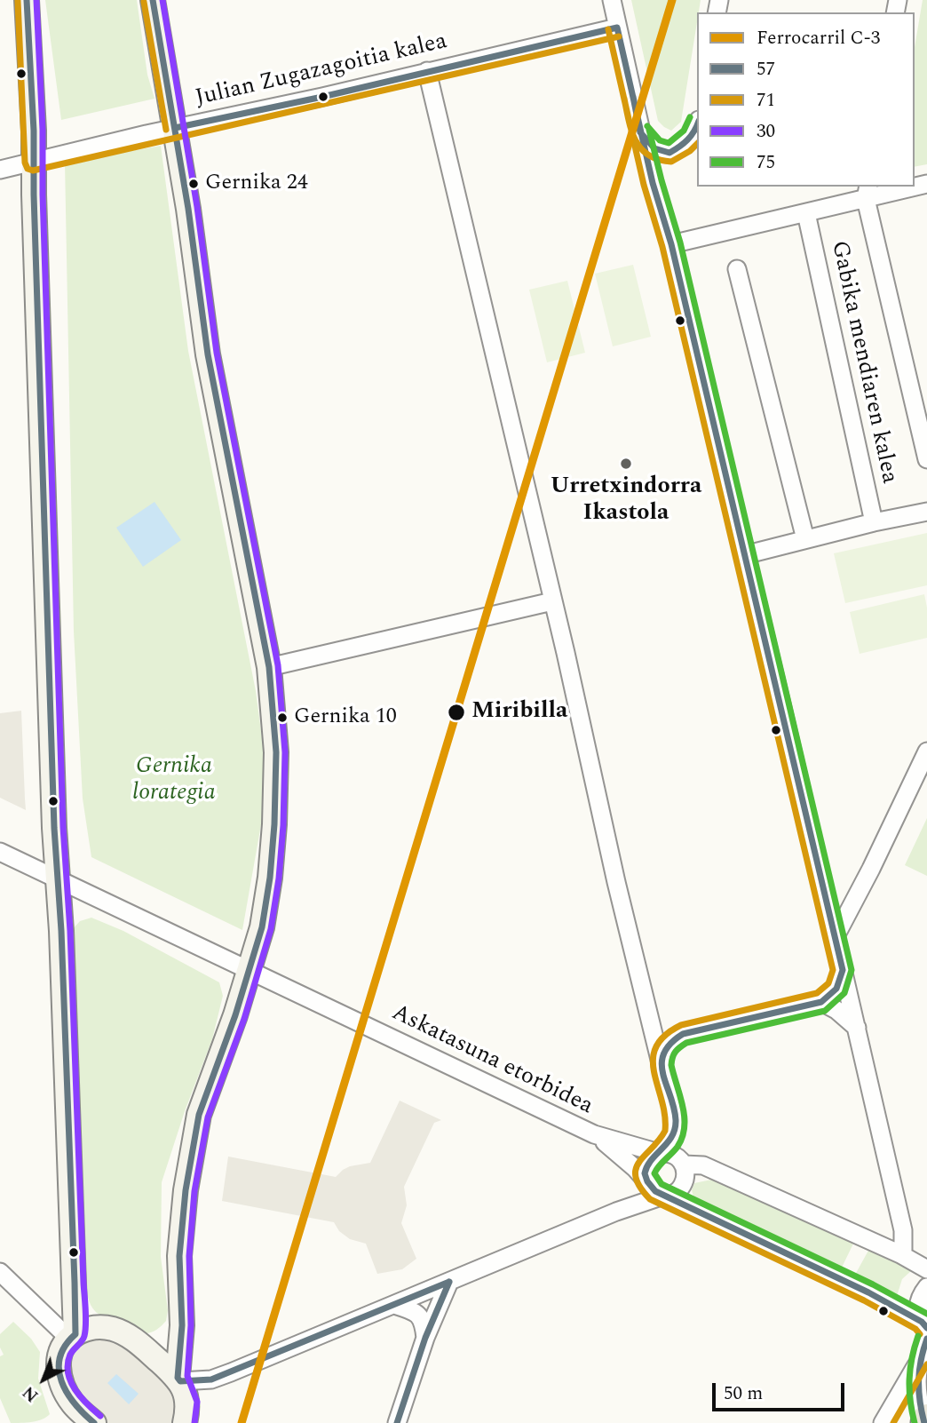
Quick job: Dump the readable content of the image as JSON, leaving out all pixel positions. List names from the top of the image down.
{
  "streets": {
    "street": ["Julian Zugazagoitia kalea", "Gabika mendiaren kalea", "Askatasuna etorbidea"]
  },
  "parks": ["Gernika lorategia"],
  "places": [
    "Gernika 24",
    "Urretxindorra Ikastola",
    "Miribilla",
    "Gernika 10"
  ],
  "lines": [
    "rail line C-3",
    "transit line 57",
    "transit line 30",
    "transit line 71",
    "transit line 75"
  ],
  "legend": [
    "Ferrocarril C-3",
    "57",
    "71",
    "30",
    "75"
  ],
  "scale_bar": "50 m",
  "north": "bottom left"
}
